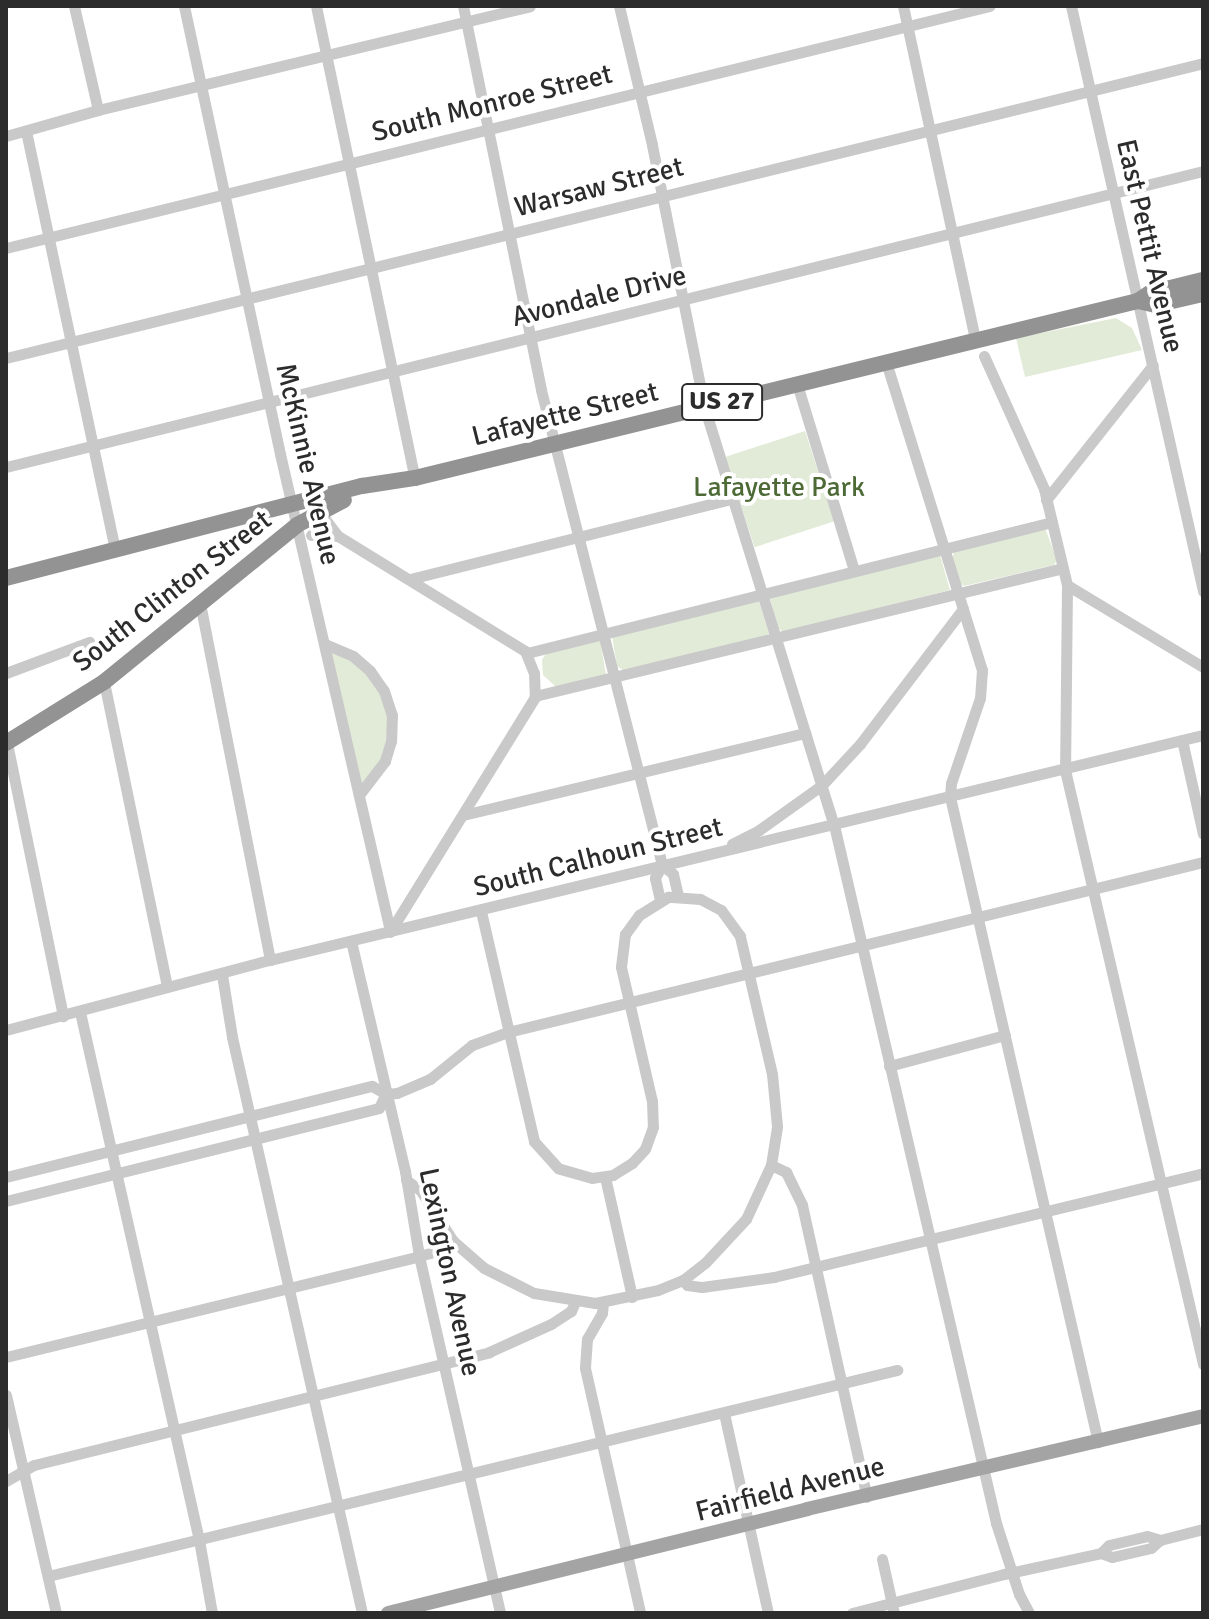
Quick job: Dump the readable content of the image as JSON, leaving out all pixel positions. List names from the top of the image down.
{
  "streets": {
    "highway": ["US 27", "Lafayette Street", "South Clinton Street"],
    "main road": ["Fairfield Avenue"],
    "street": [
      "South Monroe Street",
      "Warsaw Street",
      "East Pettit Avenue",
      "Avondale Drive",
      "McKinnie Avenue",
      "South Calhoun Street",
      "Lexington Avenue"
    ]
  },
  "crossings": [
    ["South Monroe Street", "McKinnie Avenue"],
    ["Warsaw Street", "East Pettit Avenue"],
    ["Warsaw Street", "McKinnie Avenue"],
    ["East Pettit Avenue", "Avondale Drive"],
    ["East Pettit Avenue", "Lafayette Street"],
    ["Avondale Drive", "McKinnie Avenue"],
    ["Lafayette Street", "McKinnie Avenue"],
    ["Lafayette Street", "South Clinton Street"],
    ["McKinnie Avenue", "South Clinton Street"],
    ["McKinnie Avenue", "South Calhoun Street"],
    ["South Calhoun Street", "Lexington Avenue"],
    ["Lexington Avenue", "Fairfield Avenue"]
  ],
  "parks": ["Lafayette Park"]
}
